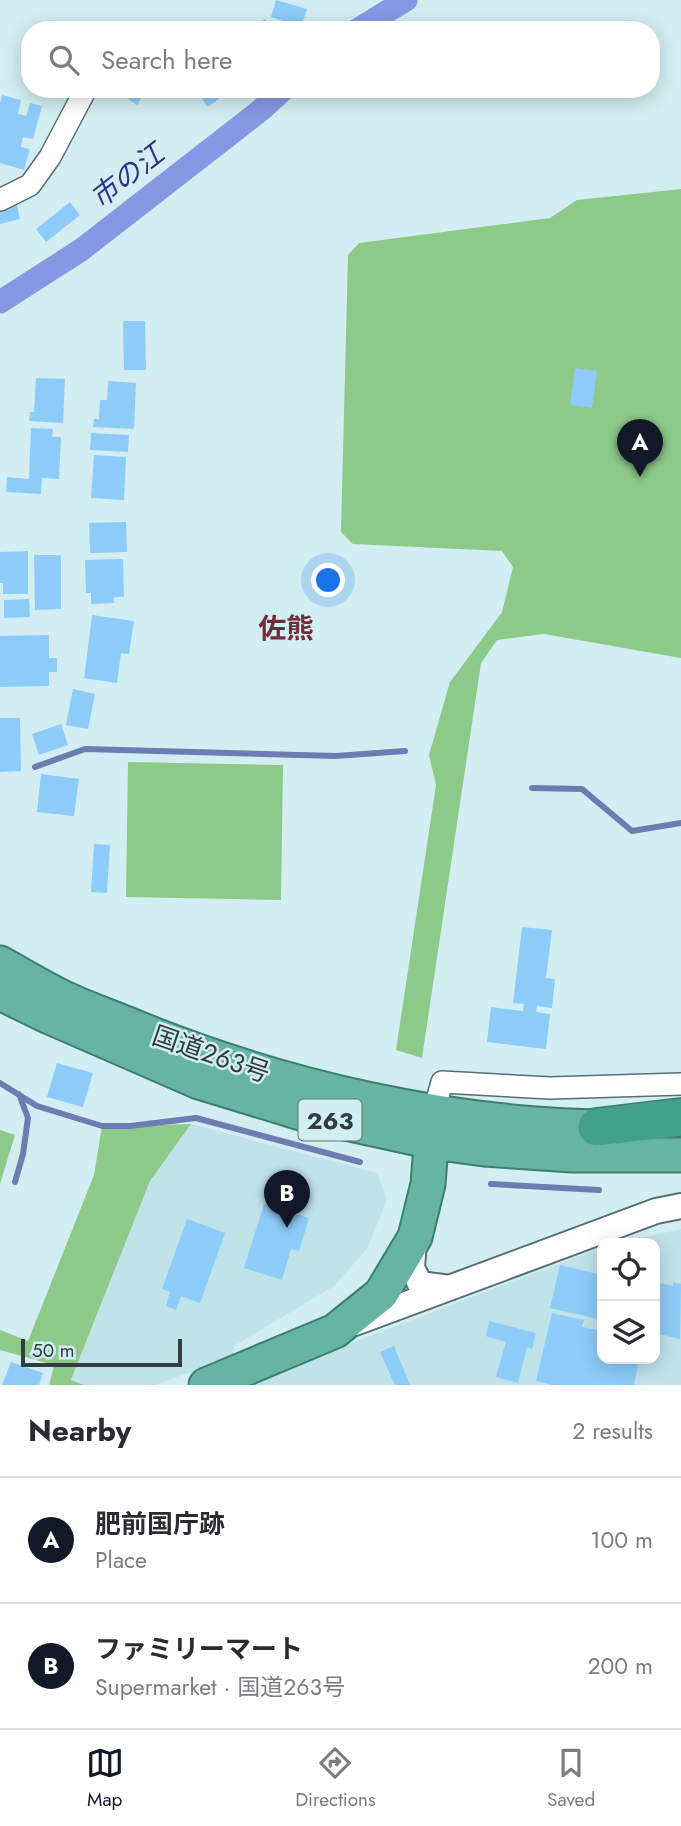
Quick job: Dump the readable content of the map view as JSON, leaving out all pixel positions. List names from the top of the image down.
{
  "streets": {
    "highway": ["国道263号", "263"]
  },
  "districts": ["佐熊"],
  "water": ["市の江"],
  "scale_bar": "50 m",
  "page": {
    "search": "Search here",
    "pins": ["A", "B"],
    "scale": "50 m",
    "heading": ["Nearby", "2 results"],
    "list": [
      {
        "mark": "A",
        "name": "肥前国庁跡",
        "note": "Place",
        "value": "100 m"
      },
      {
        "mark": "B",
        "name": "ファミリーマート",
        "note": "Supermarket · 国道263号",
        "value": "200 m"
      }
    ],
    "nav": ["Map", "Directions", "Saved"]
  }
}
